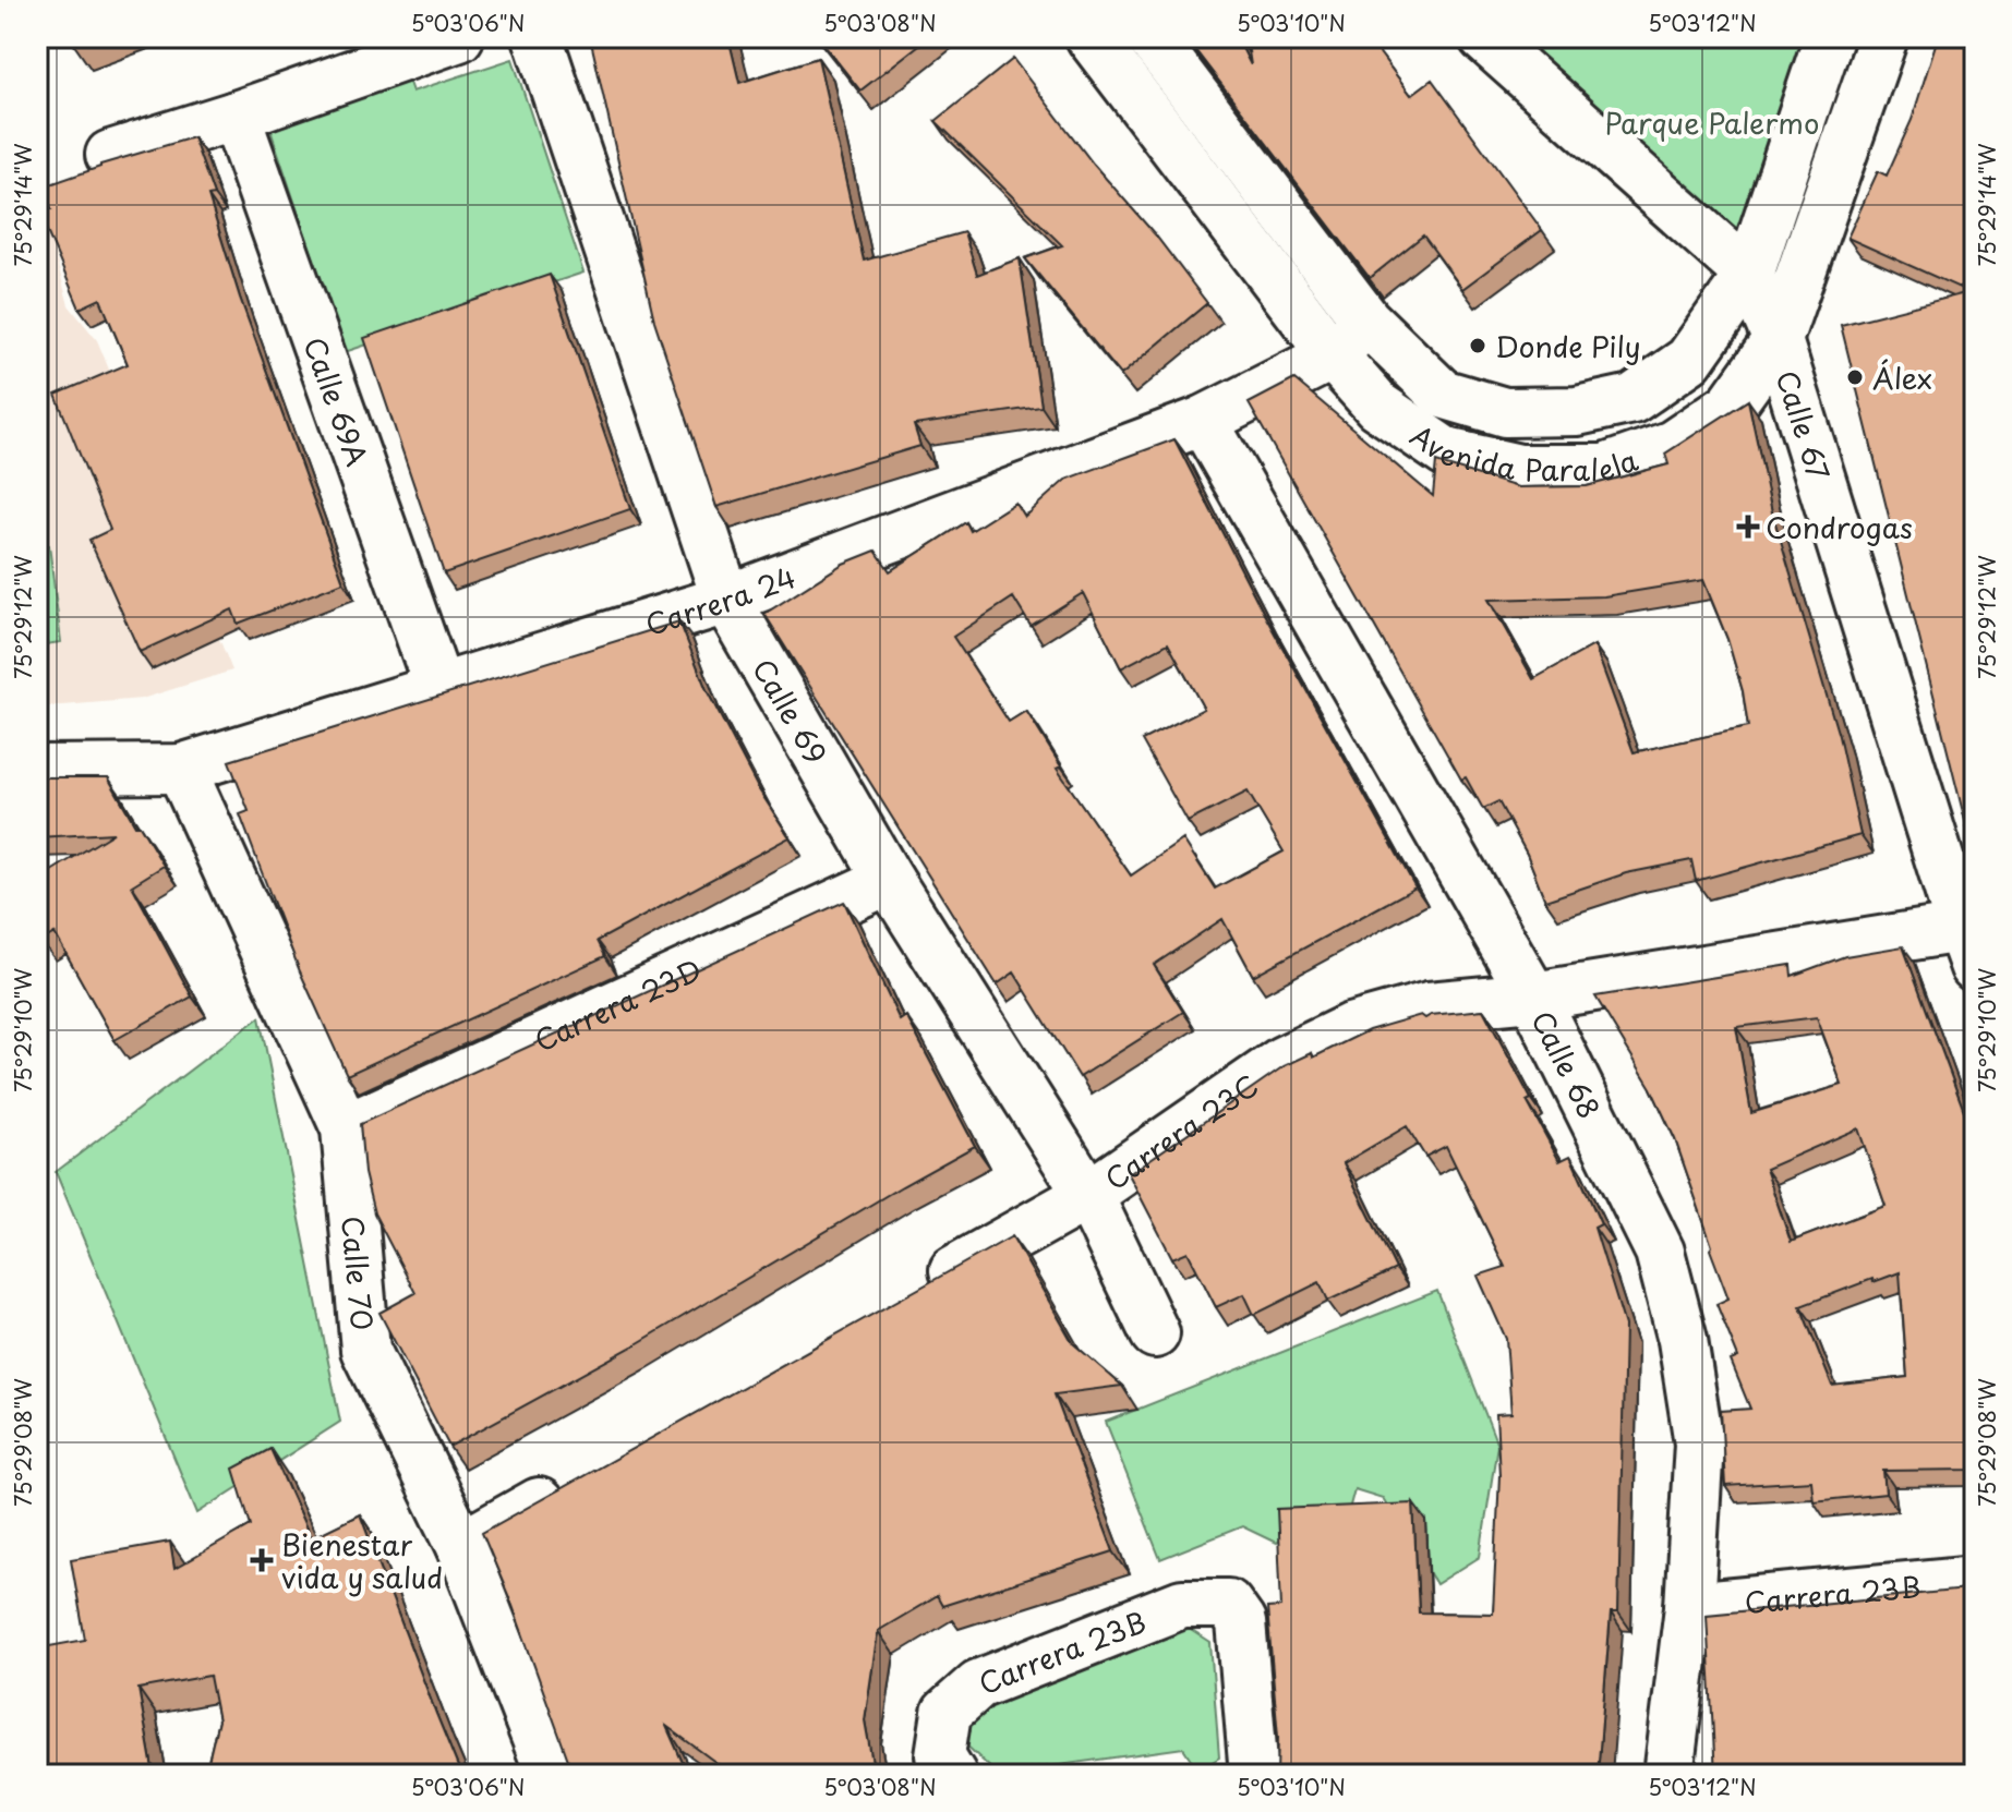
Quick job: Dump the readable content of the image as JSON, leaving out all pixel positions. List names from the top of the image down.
{
  "streets": {
    "street": [
      "Calle 69A",
      "Calle 67",
      "Avenida Paralela",
      "Carrera 24",
      "Calle 69",
      "Carrera 23D",
      "Calle 68",
      "Carrera 23C",
      "Calle 70",
      "Carrera 23B"
    ]
  },
  "crossings": [
    ["Calle 69A", "Carrera 24"],
    ["Calle 67", "Avenida Paralela"],
    ["Calle 67", "Carrera 23C"],
    ["Avenida Paralela", "Carrera 24"],
    ["Carrera 24", "Calle 69"],
    ["Carrera 24", "Calle 68"],
    ["Carrera 24", "Calle 70"],
    ["Calle 69", "Carrera 23D"],
    ["Calle 69", "Carrera 23C"],
    ["Carrera 23D", "Calle 70"],
    ["Calle 68", "Carrera 23C"],
    ["Calle 68", "Carrera 23B"]
  ],
  "parks": ["Parque Palermo"],
  "places": {
    "other": ["Donde Pily", "Álex"],
    "health": ["Condrogas", "Bienestar vida y salud"]
  },
  "coordinates": [
    "5°03'06\"N",
    "5°03'08\"N",
    "5°03'10\"N",
    "5°03'12\"N",
    "75°29'14\"W",
    "75°29'12\"W",
    "75°29'10\"W",
    "75°29'08\"W"
  ]
}
